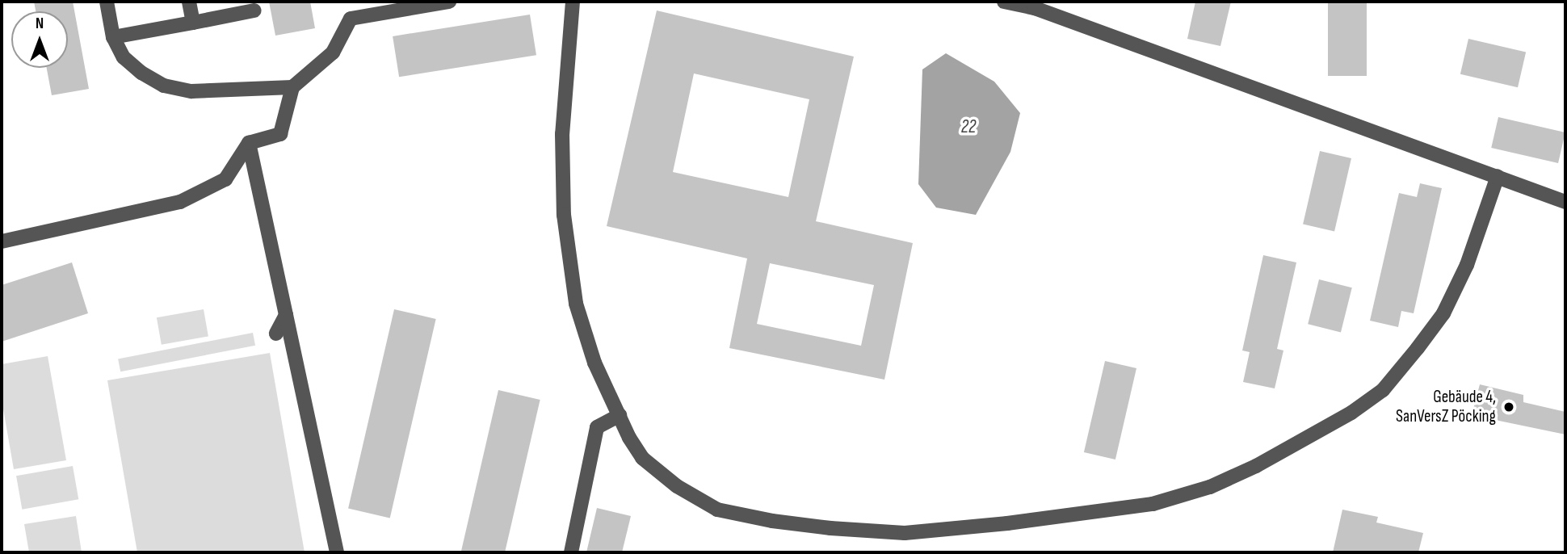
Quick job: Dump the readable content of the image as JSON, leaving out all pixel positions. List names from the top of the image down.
{
  "water": ["22"],
  "places": ["Gebäude 4, SanVersZ Pöcking"],
  "north": "top"
}
